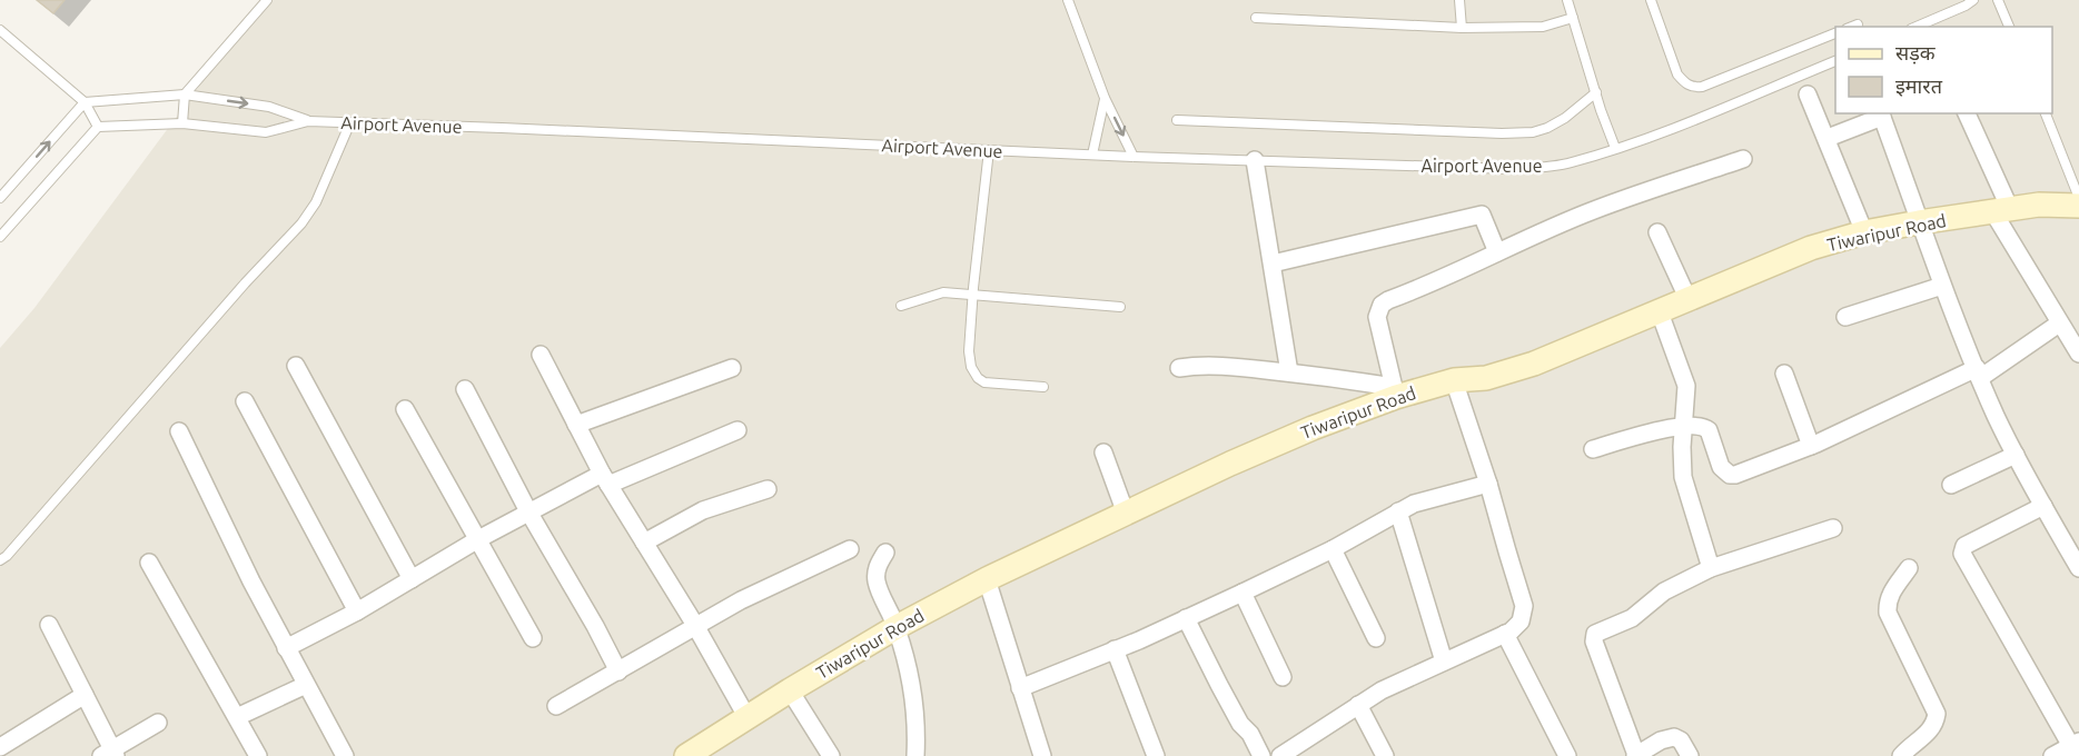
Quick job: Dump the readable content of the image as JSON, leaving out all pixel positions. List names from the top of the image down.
{
  "streets": {
    "street": ["Tiwaripur Road"],
    "lane": ["Airport Avenue"]
  },
  "legend": ["सड़क", "इमारत"]
}
